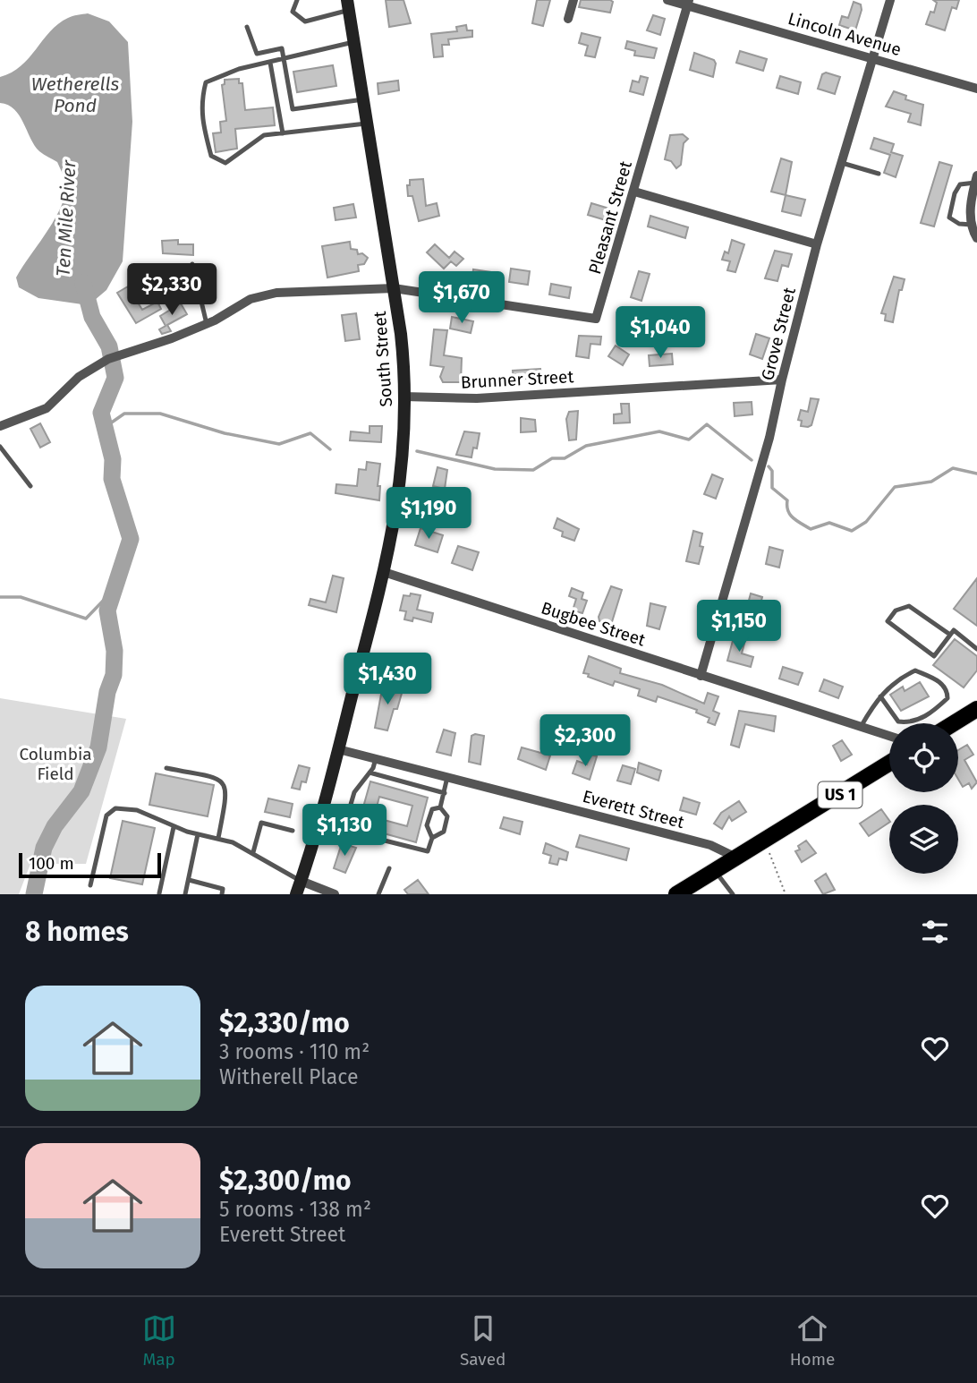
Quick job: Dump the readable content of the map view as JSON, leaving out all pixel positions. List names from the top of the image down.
{
  "streets": {
    "main road": ["South Street", "US 1"],
    "street": [
      "Lincoln Avenue",
      "Pleasant Street",
      "Grove Street",
      "Brunner Street",
      "Bugbee Street",
      "Everett Street"
    ]
  },
  "crossings": [
    ["Lincoln Avenue", "Pleasant Street"],
    ["Lincoln Avenue", "Grove Street"],
    ["Pleasant Street", "South Street"],
    ["Grove Street", "Brunner Street"],
    ["Grove Street", "Bugbee Street"],
    ["South Street", "Brunner Street"],
    ["South Street", "Bugbee Street"],
    ["South Street", "Everett Street"],
    ["US 1", "Everett Street"]
  ],
  "water": ["Wetherells Pond", "Ten Mile River"],
  "parks": ["Columbia Field"],
  "scale_bar": "100 m",
  "page": {
    "price": [
      "$2,330",
      "$1,670",
      "$1,040",
      "$1,190",
      "$1,150",
      "$1,430",
      "$2,300",
      "$1,130"
    ],
    "scale": "100 m",
    "heading": "8 homes",
    "list": [
      {
        "name": "$2,330/mo",
        "note": "3 rooms · 110 m² · Witherell Place"
      },
      {
        "name": "$2,300/mo",
        "note": "5 rooms · 138 m² · Everett Street"
      }
    ],
    "tabs": ["Map", "Saved", "Home"]
  }
}
